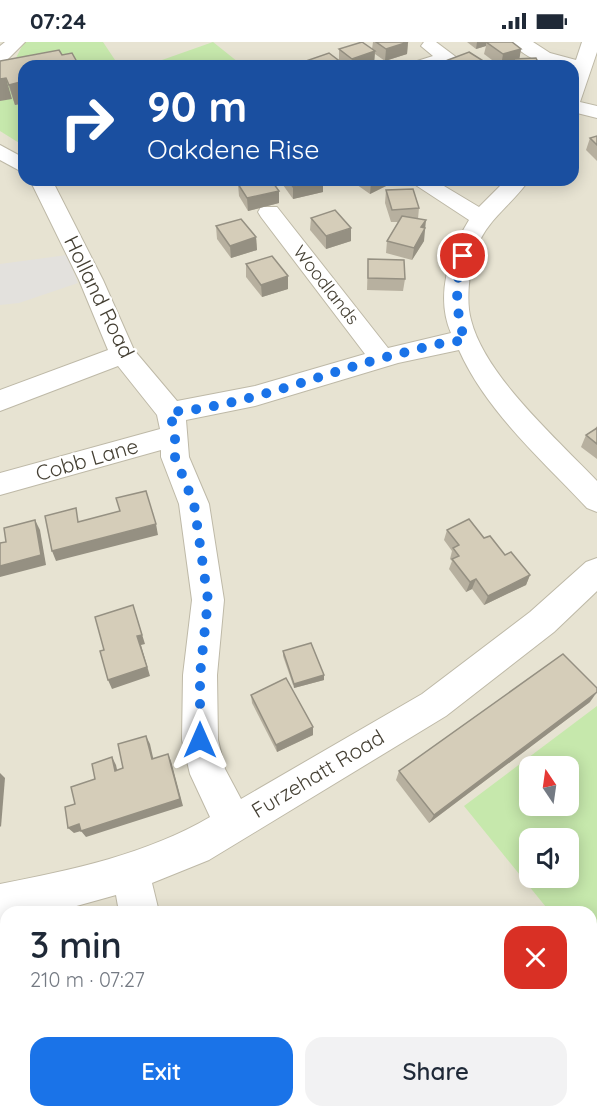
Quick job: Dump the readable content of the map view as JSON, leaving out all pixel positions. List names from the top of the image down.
{
  "streets": {
    "street": [
      "Woodlands",
      "Holland Road",
      "Cobb Lane",
      "Furzehatt Road"
    ]
  },
  "crossings": [
    ["Woodlands", "Cobb Lane"],
    ["Holland Road", "Cobb Lane"]
  ],
  "north": "top",
  "page": {
    "status": "07:24",
    "turn": ["90 m", "Oakdene Rise"],
    "heading": ["3 min", "210 m · 07:27"],
    "buttons": ["Exit", "Share"]
  }
}
